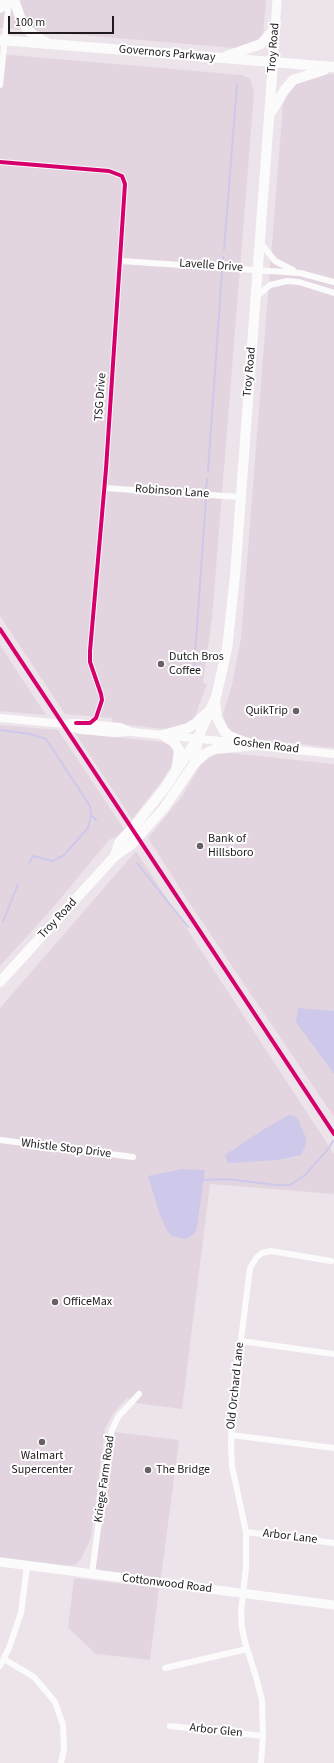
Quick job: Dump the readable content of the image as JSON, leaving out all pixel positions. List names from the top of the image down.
{
  "streets": {
    "main road": ["Troy Road", "Governors Parkway", "Cottonwood Road"],
    "street": [
      "Lavelle Drive",
      "TSG Drive",
      "Robinson Lane",
      "Goshen Road",
      "Whistle Stop Drive",
      "Old Orchard Lane",
      "Kriege Farm Road",
      "Arbor Lane",
      "Arbor Glen"
    ]
  },
  "crossings": [
    ["Troy Road", "Governors Parkway"],
    ["Troy Road", "Lavelle Drive"],
    ["Troy Road", "Robinson Lane"],
    ["Troy Road", "Goshen Road"],
    ["Lavelle Drive", "TSG Drive"],
    ["TSG Drive", "Robinson Lane"],
    ["Old Orchard Lane", "Arbor Lane"],
    ["Old Orchard Lane", "Cottonwood Road"],
    ["Old Orchard Lane", "Arbor Glen"],
    ["Kriege Farm Road", "Cottonwood Road"]
  ],
  "places": [
    "Dutch Bros Coffee",
    "QuikTrip",
    "Bank of Hillsboro",
    "OfficeMax",
    "Walmart Supercenter",
    "The Bridge"
  ],
  "scale_bar": "100 m"
}
